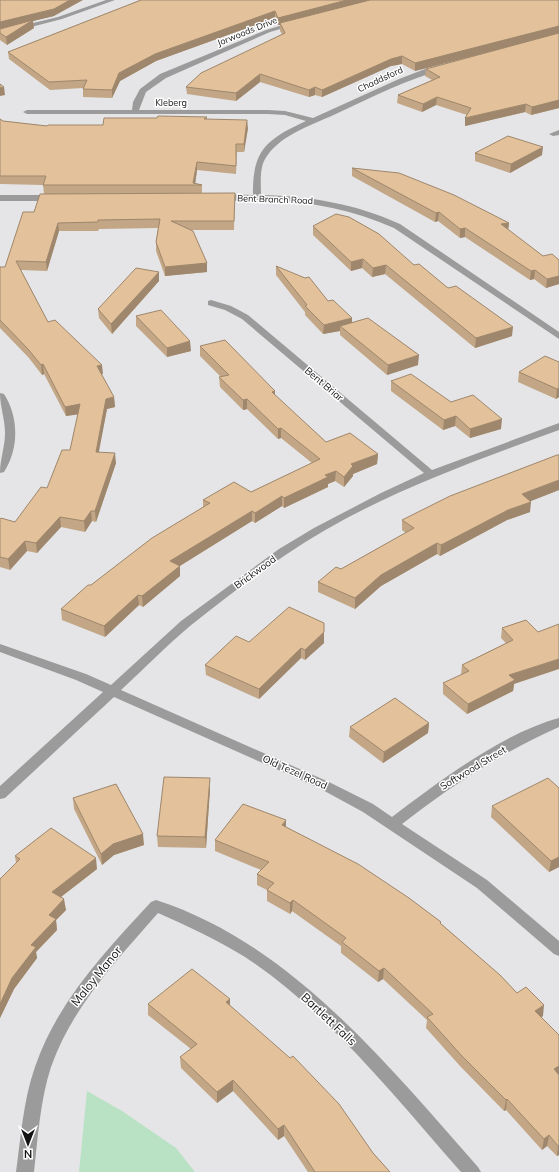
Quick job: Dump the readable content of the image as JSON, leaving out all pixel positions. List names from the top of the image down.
{
  "streets": {
    "street": [
      "Jorwoods Drive",
      "Chaddsford",
      "Kleberg",
      "Bent Branch Road",
      "Bent Briar",
      "Brickwood",
      "Softwood Street",
      "Old Tezel Road",
      "Maloy Manor",
      "Bartlett Falls"
    ]
  },
  "crossings": [
    ["Jorwoods Drive", "Kleberg"],
    ["Chaddsford", "Kleberg"],
    ["Chaddsford", "Bent Branch Road"],
    ["Bent Briar", "Brickwood"],
    ["Brickwood", "Old Tezel Road"],
    ["Softwood Street", "Old Tezel Road"],
    ["Maloy Manor", "Bartlett Falls"]
  ],
  "north": "bottom"
}
